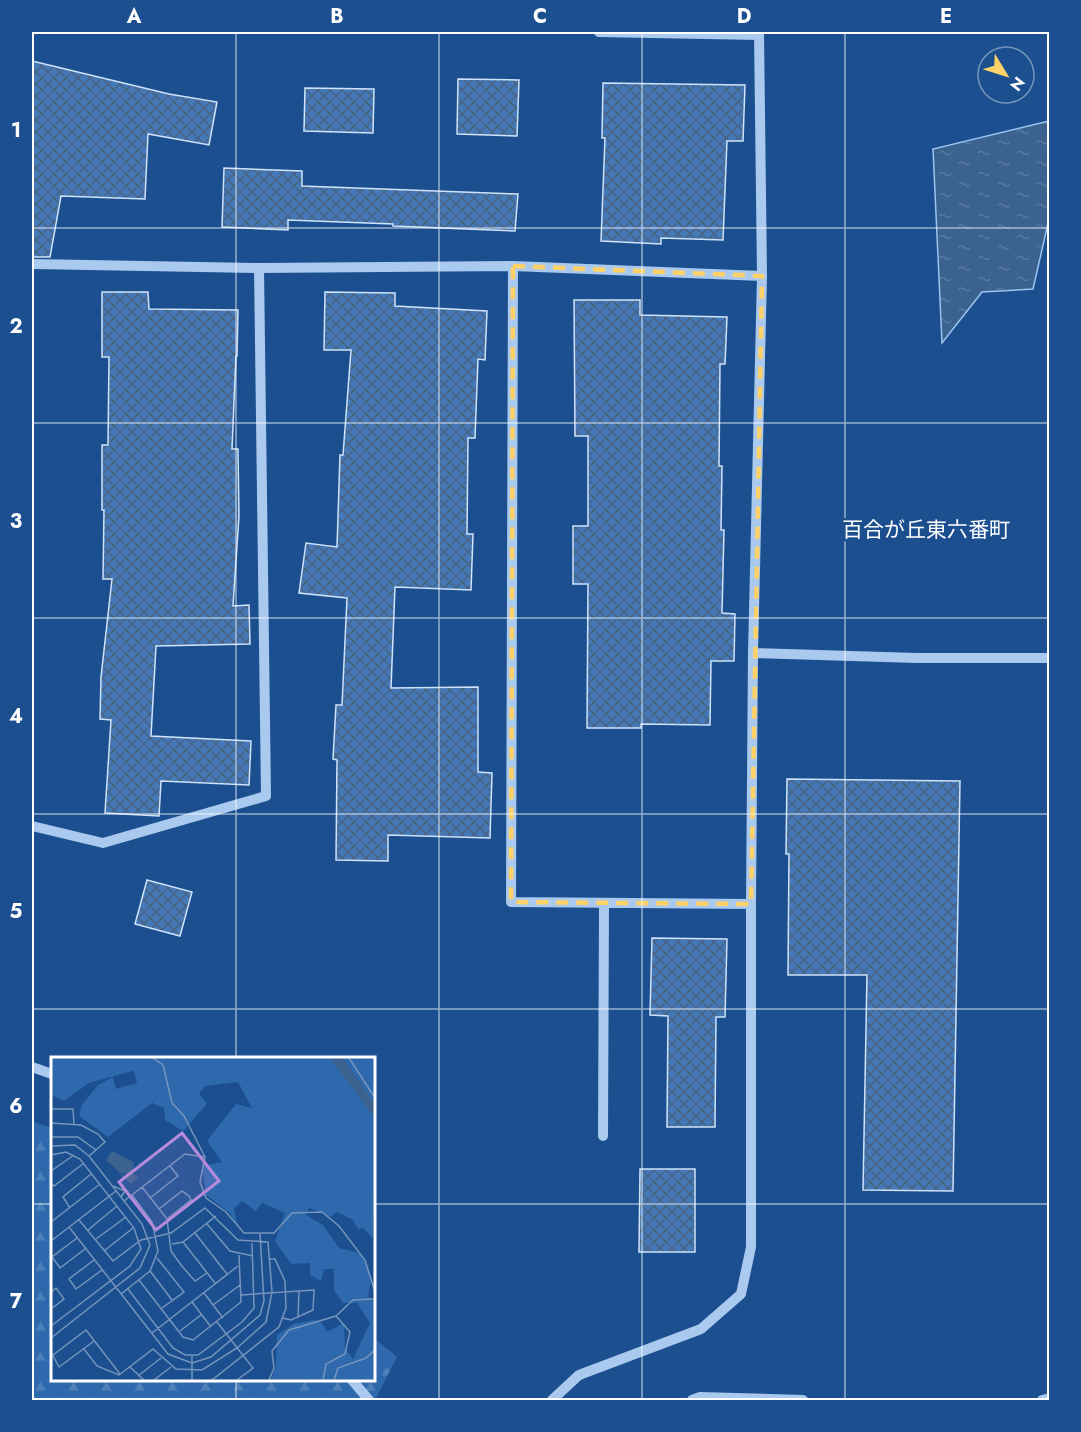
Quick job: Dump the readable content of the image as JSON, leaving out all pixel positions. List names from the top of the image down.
{
  "districts": ["百合が丘東六番町"],
  "north": "bottom right",
  "grid": {
    "columns": [
      "A",
      "B",
      "C",
      "D",
      "E"
    ],
    "rows": [
      "1",
      "2",
      "3",
      "4",
      "5",
      "6",
      "7"
    ]
  }
}
